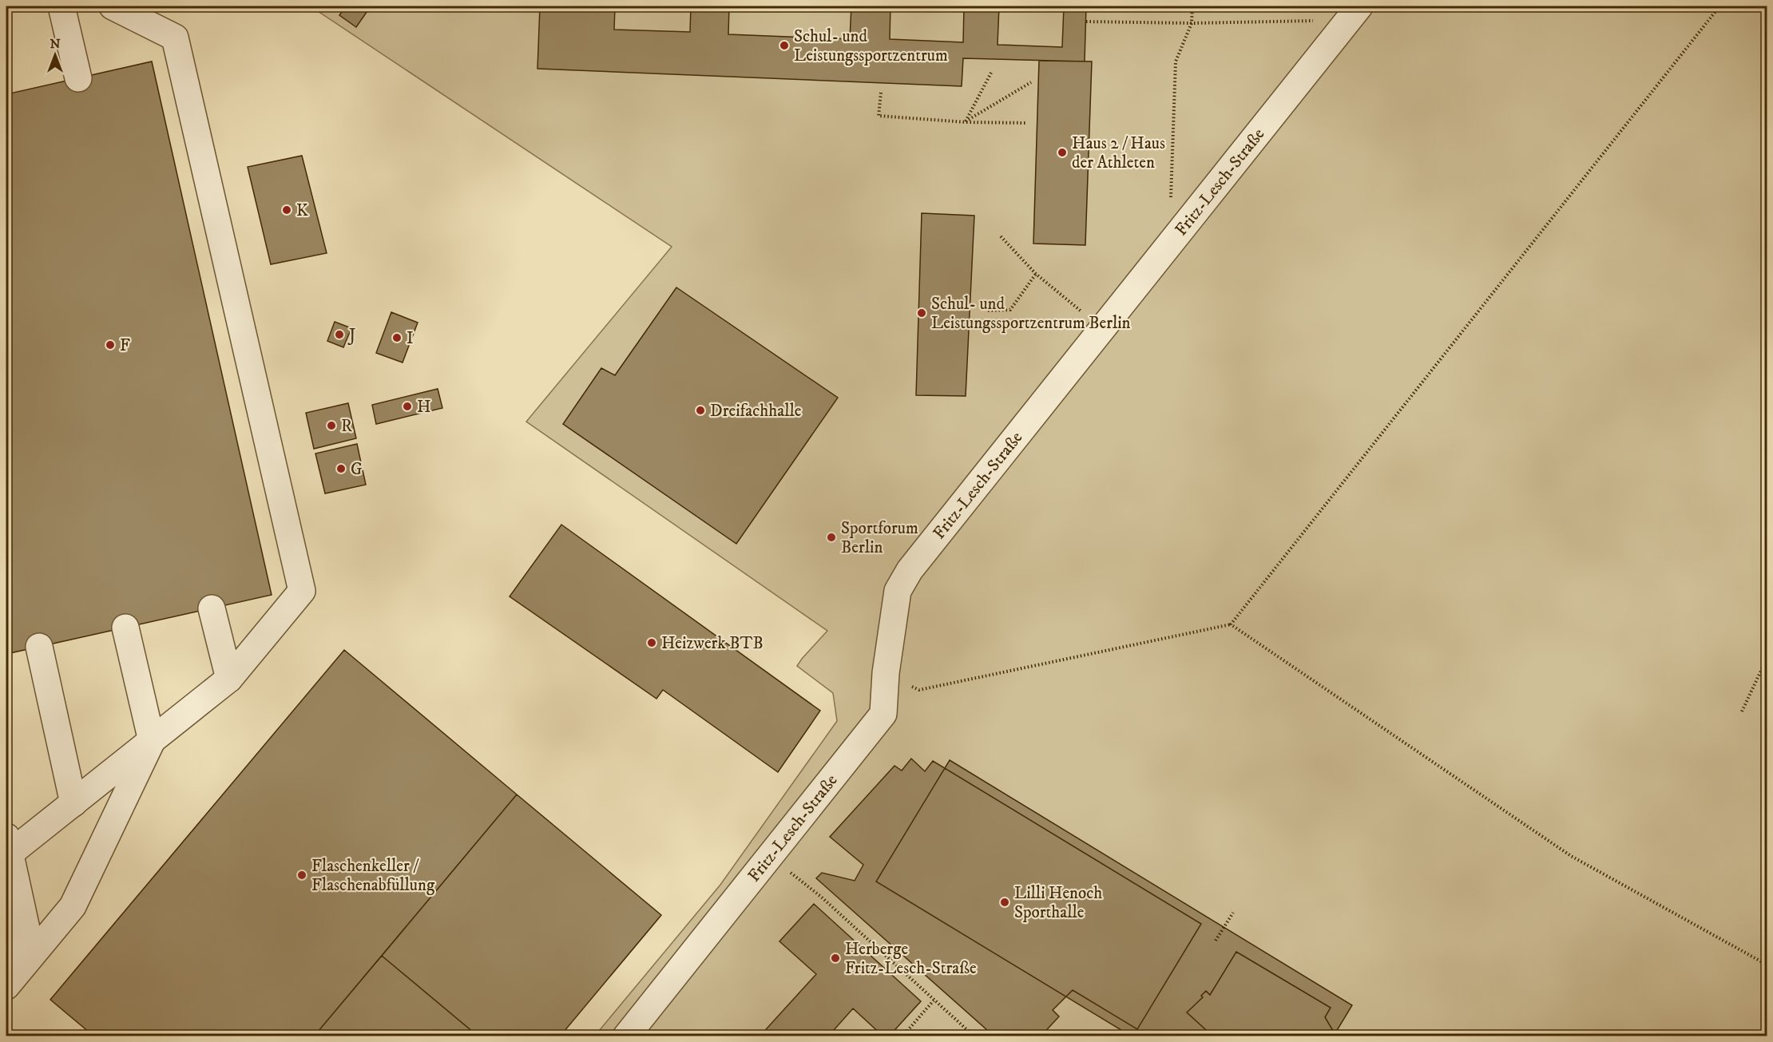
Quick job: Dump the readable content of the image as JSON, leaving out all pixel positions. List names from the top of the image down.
{
  "streets": {
    "street": ["Fritz-Lesch-Straße"]
  },
  "places": [
    "Schul- und Leistungssportzentrum",
    "Haus 2 / Haus der Athleten",
    "K",
    "Schul- und Leistungssportzentrum Berlin",
    "J",
    "I",
    "F",
    "H",
    "Dreifachhalle",
    "R",
    "G",
    "Sportforum Berlin",
    "Heizwerk BTB",
    "Flaschenkeller / Flaschenabfüllung",
    "Lilli Henoch Sporthalle",
    "Herberge Fritz-Lesch-Straße"
  ],
  "north": "top"
}
